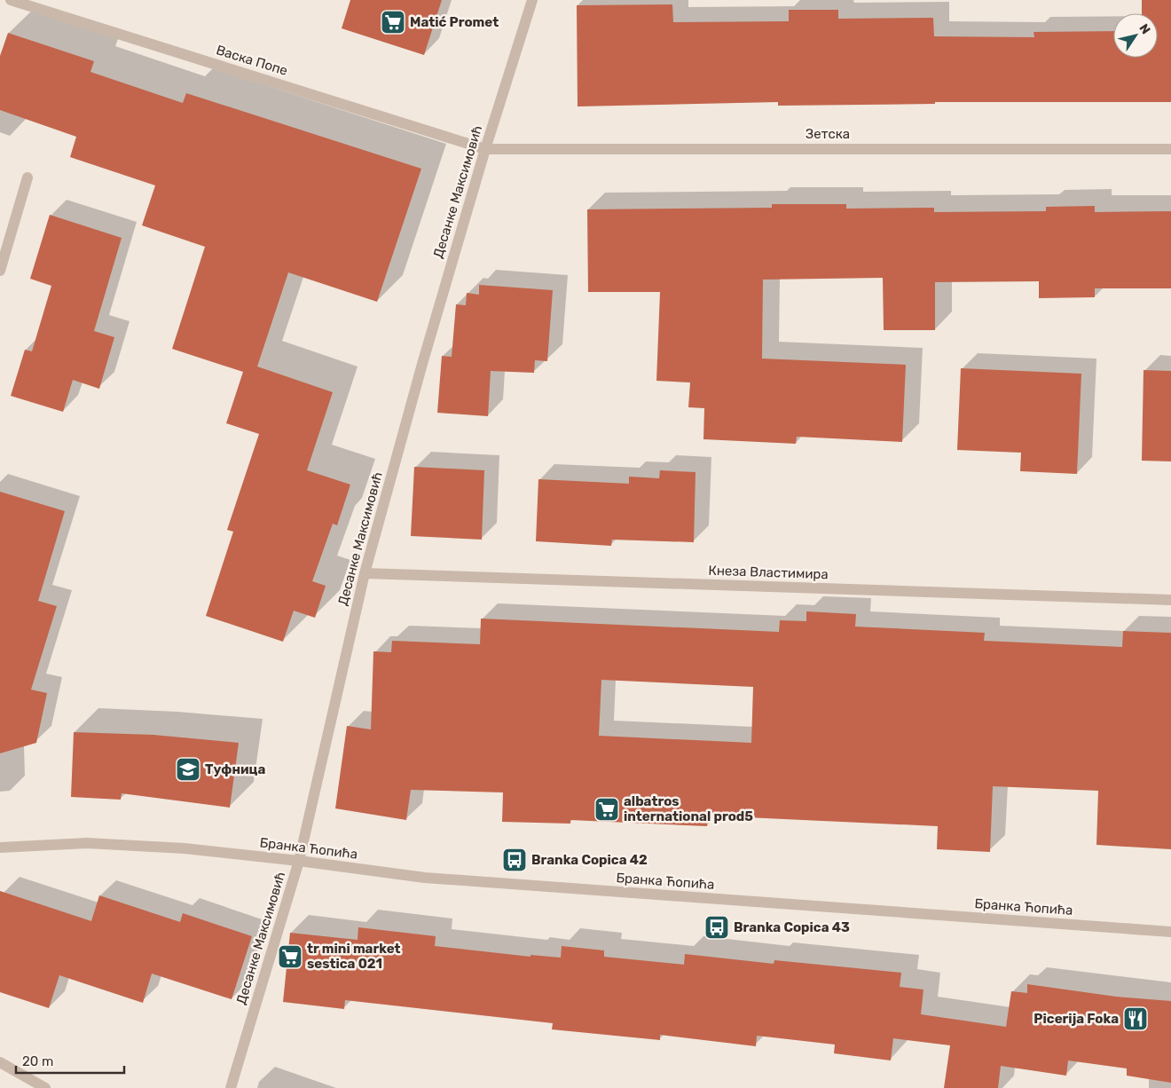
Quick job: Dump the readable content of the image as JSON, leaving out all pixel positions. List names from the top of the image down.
{
  "streets": {
    "street": [
      "Васка Попе",
      "Зетска",
      "Десанке Максимовић",
      "Кнеза Властимира",
      "Бранка Ћопића"
    ]
  },
  "crossings": [
    ["Васка Попе", "Зетска"],
    ["Васка Попе", "Десанке Максимовић"],
    ["Зетска", "Десанке Максимовић"],
    ["Десанке Максимовић", "Кнеза Властимира"],
    ["Десанке Максимовић", "Бранка Ћопића"]
  ],
  "places": {
    "supermarket": ["Matić Promet", "albatros international prod5", "tr mini market sestica 021"],
    "school or university": ["Туфница"],
    "bus stop": ["Branka Copica 42", "Branka Copica 43"],
    "restaurant": ["Picerija Foka"]
  },
  "scale_bar": "20 m",
  "north": "top right"
}
